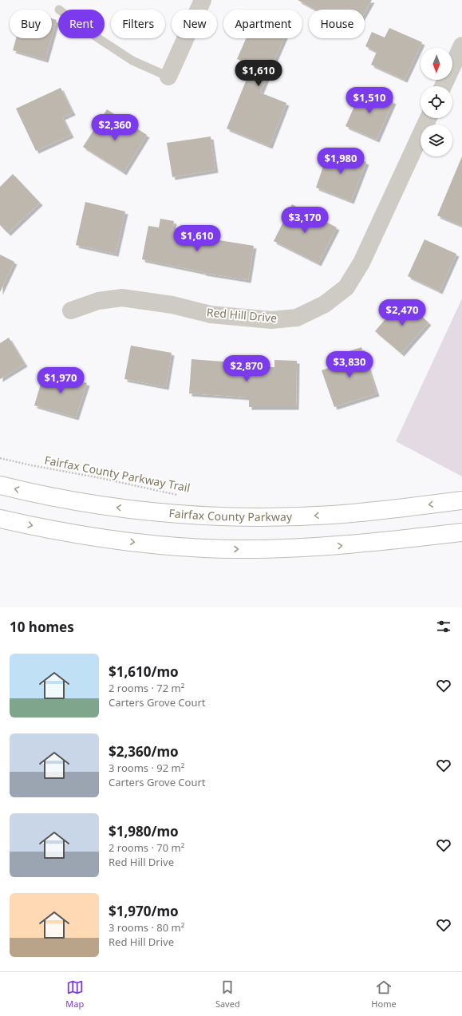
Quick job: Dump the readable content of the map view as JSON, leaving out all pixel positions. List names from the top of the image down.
{
  "streets": {
    "highway": ["Fairfax County Parkway"],
    "street": ["Red Hill Drive"],
    "path": ["Fairfax County Parkway Trail"]
  },
  "north": "bottom",
  "page": {
    "chip": [
      "Buy",
      "Rent",
      "Filters",
      "New",
      "Apartment",
      "House"
    ],
    "price": [
      "$1,610",
      "$1,510",
      "$2,360",
      "$1,980",
      "$3,170",
      "$1,610",
      "$2,470",
      "$3,830",
      "$2,870",
      "$1,970"
    ],
    "heading": "10 homes",
    "list": [
      {
        "name": "$1,610/mo",
        "note": "2 rooms · 72 m² · Carters Grove Court"
      },
      {
        "name": "$2,360/mo",
        "note": "3 rooms · 92 m² · Carters Grove Court"
      },
      {
        "name": "$1,980/mo",
        "note": "2 rooms · 70 m² · Red Hill Drive"
      },
      {
        "name": "$1,970/mo",
        "note": "3 rooms · 80 m² · Red Hill Drive"
      }
    ],
    "tabs": ["Map", "Saved", "Home"]
  }
}
